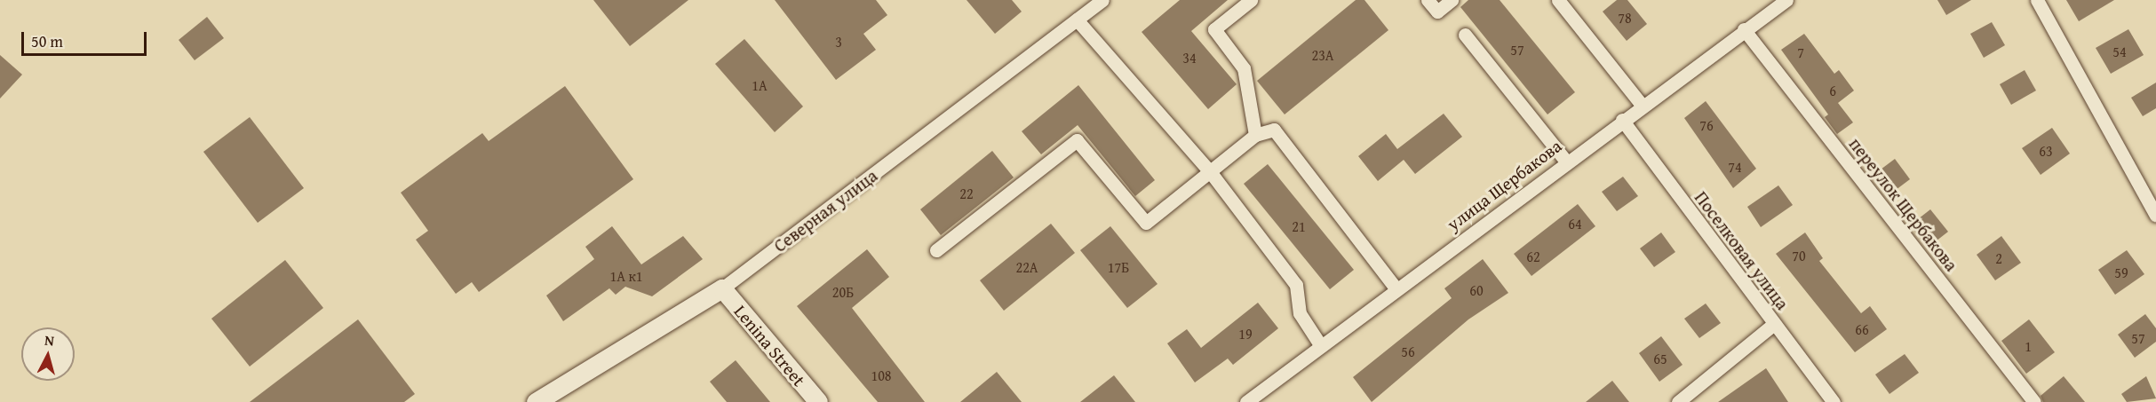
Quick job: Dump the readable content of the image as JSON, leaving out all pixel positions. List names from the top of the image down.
{
  "streets": {
    "street": [
      "улица Щербакова",
      "переулок Щербакова",
      "Северная улица",
      "Поселковая улица",
      "Lenina Street"
    ]
  },
  "crossings": [
    ["улица Щербакова", "переулок Щербакова"],
    ["улица Щербакова", "Поселковая улица"],
    ["Северная улица", "Lenina Street"]
  ],
  "house_numbers": [
    "78",
    "3",
    "57",
    "54",
    "7",
    "23А",
    "34",
    "1А",
    "6",
    "76",
    "63",
    "74",
    "22",
    "64",
    "21",
    "70",
    "62",
    "2",
    "22А",
    "17Б",
    "59",
    "1А к1",
    "60",
    "20Б",
    "66",
    "19",
    "57",
    "1",
    "56",
    "65",
    "108"
  ],
  "scale_bar": "50 m",
  "north": "top"
}
